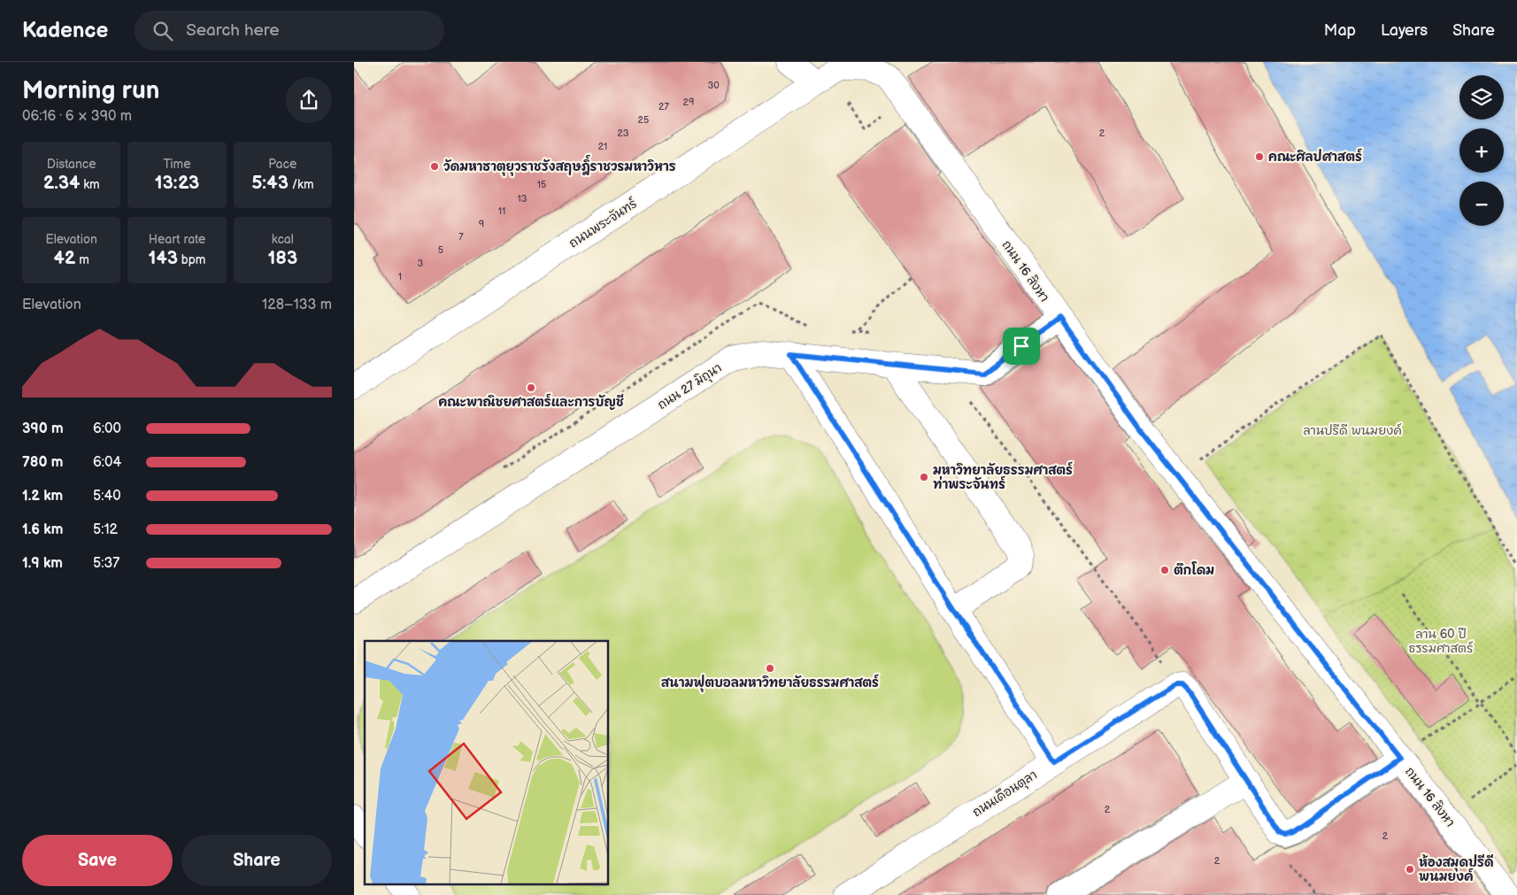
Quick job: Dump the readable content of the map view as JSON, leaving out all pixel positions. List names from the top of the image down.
{
  "streets": {
    "street": [
      "ถนนพระจันทร์",
      "ถนน 16 สิงหา",
      "ถนน 27 มิถุนา",
      "ถนนเดือนตุลา"
    ]
  },
  "crossings": [
    ["ถนนพระจันทร์", "ถนน 16 สิงหา"],
    ["ถนน 16 สิงหา", "ถนน 27 มิถุนา"]
  ],
  "parks": ["ลานปรีดี พนมยงค์", "ลาน 60 ปี ธรรมศาสตร์"],
  "places": [
    "คณะศิลปศาสตร์",
    "วัดมหาธาตุยุวราชรังสฤษฎิ์ราชวรมหาวิหาร",
    "คณะพาณิชยศาสตร์และการบัญชี",
    "มหาวิทยาลัยธรรมศาสตร์ ท่าพระจันทร์",
    "ตึกโดม",
    "สนามฟุตบอลมหาวิทยาลัยธรรมศาสตร์",
    "ห้องสมุดปรีดี พนมยงค์"
  ],
  "house_numbers": [
    "30",
    "29",
    "27",
    "25",
    "23",
    "2",
    "21",
    "15",
    "13",
    "11",
    "9",
    "7",
    "5",
    "3",
    "1",
    "2",
    "2",
    "2"
  ],
  "page": {
    "header": "Kadence",
    "search": "Search here",
    "nav": ["Map", "Layers", "Share"],
    "heading": ["Morning run", "06:16 · 6 × 390 m"],
    "map_buttons": ["+", "−"],
    "stats": [
      ["Distance", "2.34 km"],
      ["Time", "13:23"],
      ["Pace", "5:43 /km"],
      ["Elevation", "42 m"],
      ["Heart rate", "143 bpm"],
      ["kcal", "183"]
    ],
    "chart": ["Elevation", "128–133 m"],
    "list": [
      {
        "name": "390 m",
        "note": "6:00"
      },
      {
        "name": "780 m",
        "note": "6:04"
      },
      {
        "name": "1.2 km",
        "note": "5:40"
      },
      {
        "name": "1.6 km",
        "note": "5:12"
      },
      {
        "name": "1.9 km",
        "note": "5:37"
      }
    ],
    "buttons": ["Save", "Share"]
  }
}
